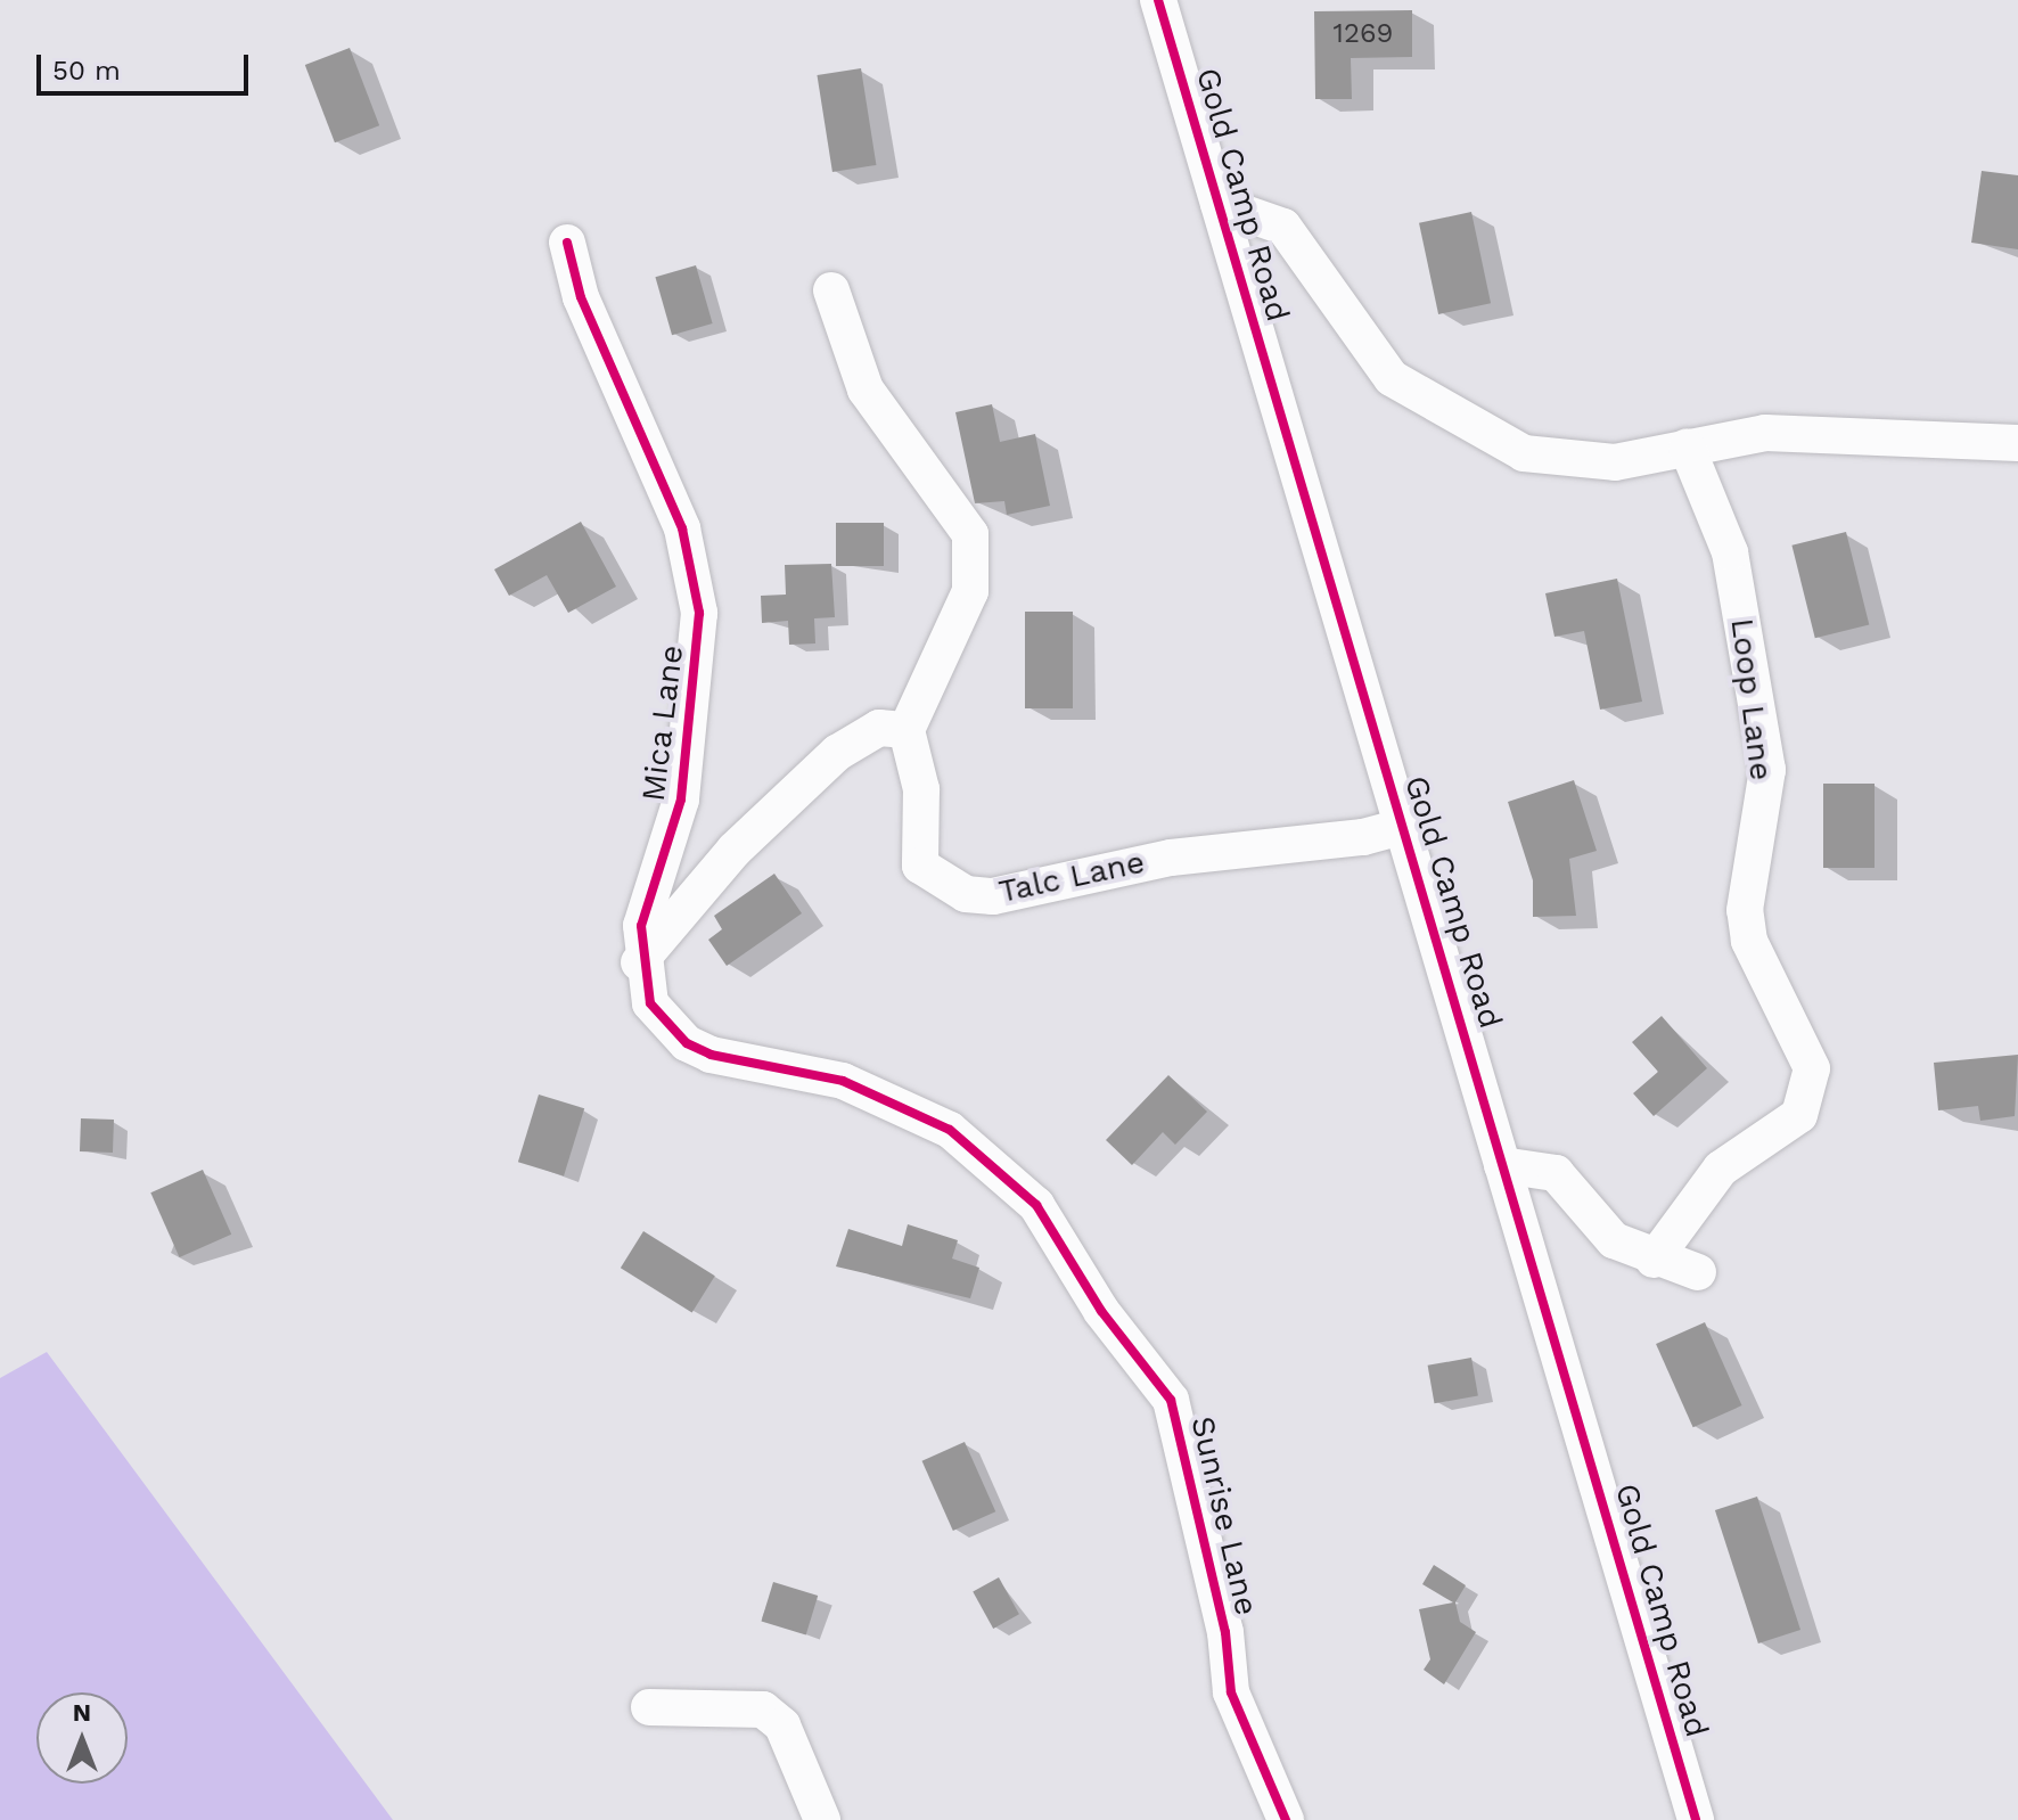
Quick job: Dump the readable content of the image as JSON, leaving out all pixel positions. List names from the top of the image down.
{
  "streets": {
    "street": [
      "Gold Camp Road",
      "Loop Lane",
      "Mica Lane",
      "Talc Lane",
      "Sunrise Lane"
    ]
  },
  "crossings": [
    ["Gold Camp Road", "Talc Lane"],
    ["Mica Lane", "Sunrise Lane"]
  ],
  "house_numbers": ["1269"],
  "scale_bar": "50 m",
  "north": "top"
}
